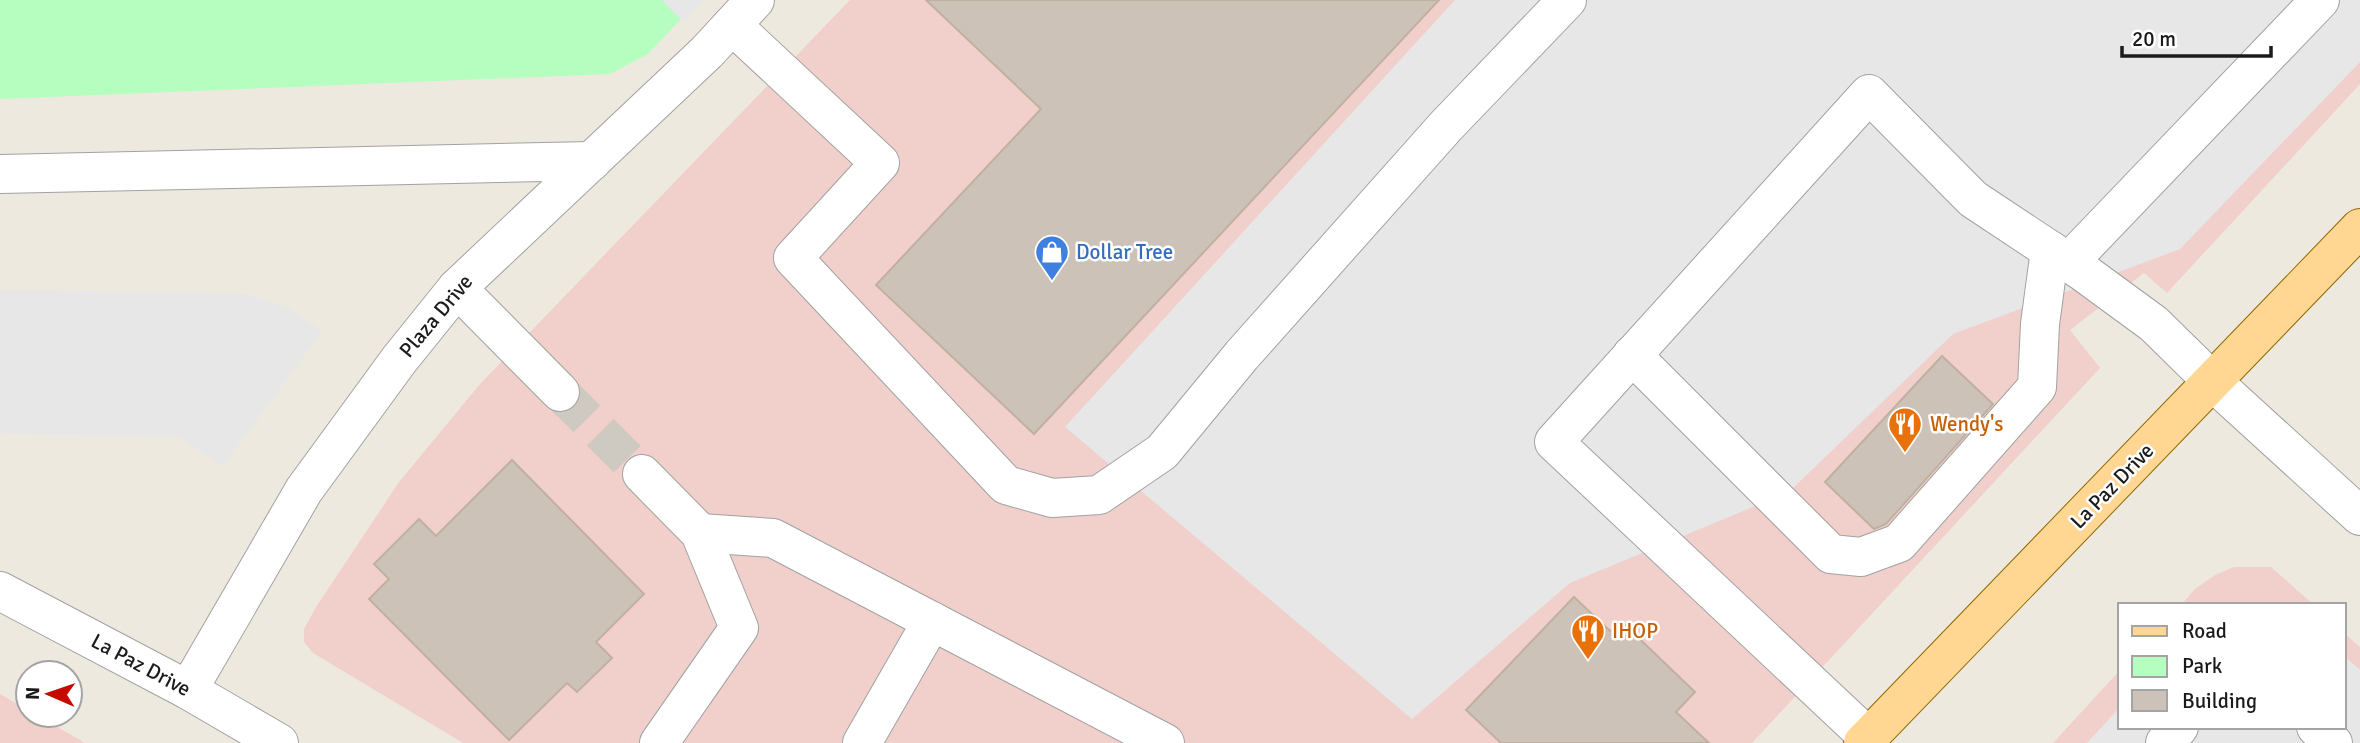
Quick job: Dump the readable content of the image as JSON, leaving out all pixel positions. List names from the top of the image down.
{
  "streets": {
    "main road": ["La Paz Drive"],
    "street": ["Plaza Drive"]
  },
  "crossings": [
    ["Plaza Drive", "La Paz Drive"]
  ],
  "places": {
    "shop": ["Dollar Tree"],
    "restaurant": ["Wendy's", "IHOP"]
  },
  "legend": ["Road", "Park", "Building"],
  "scale_bar": "20 m",
  "north": "left"
}
